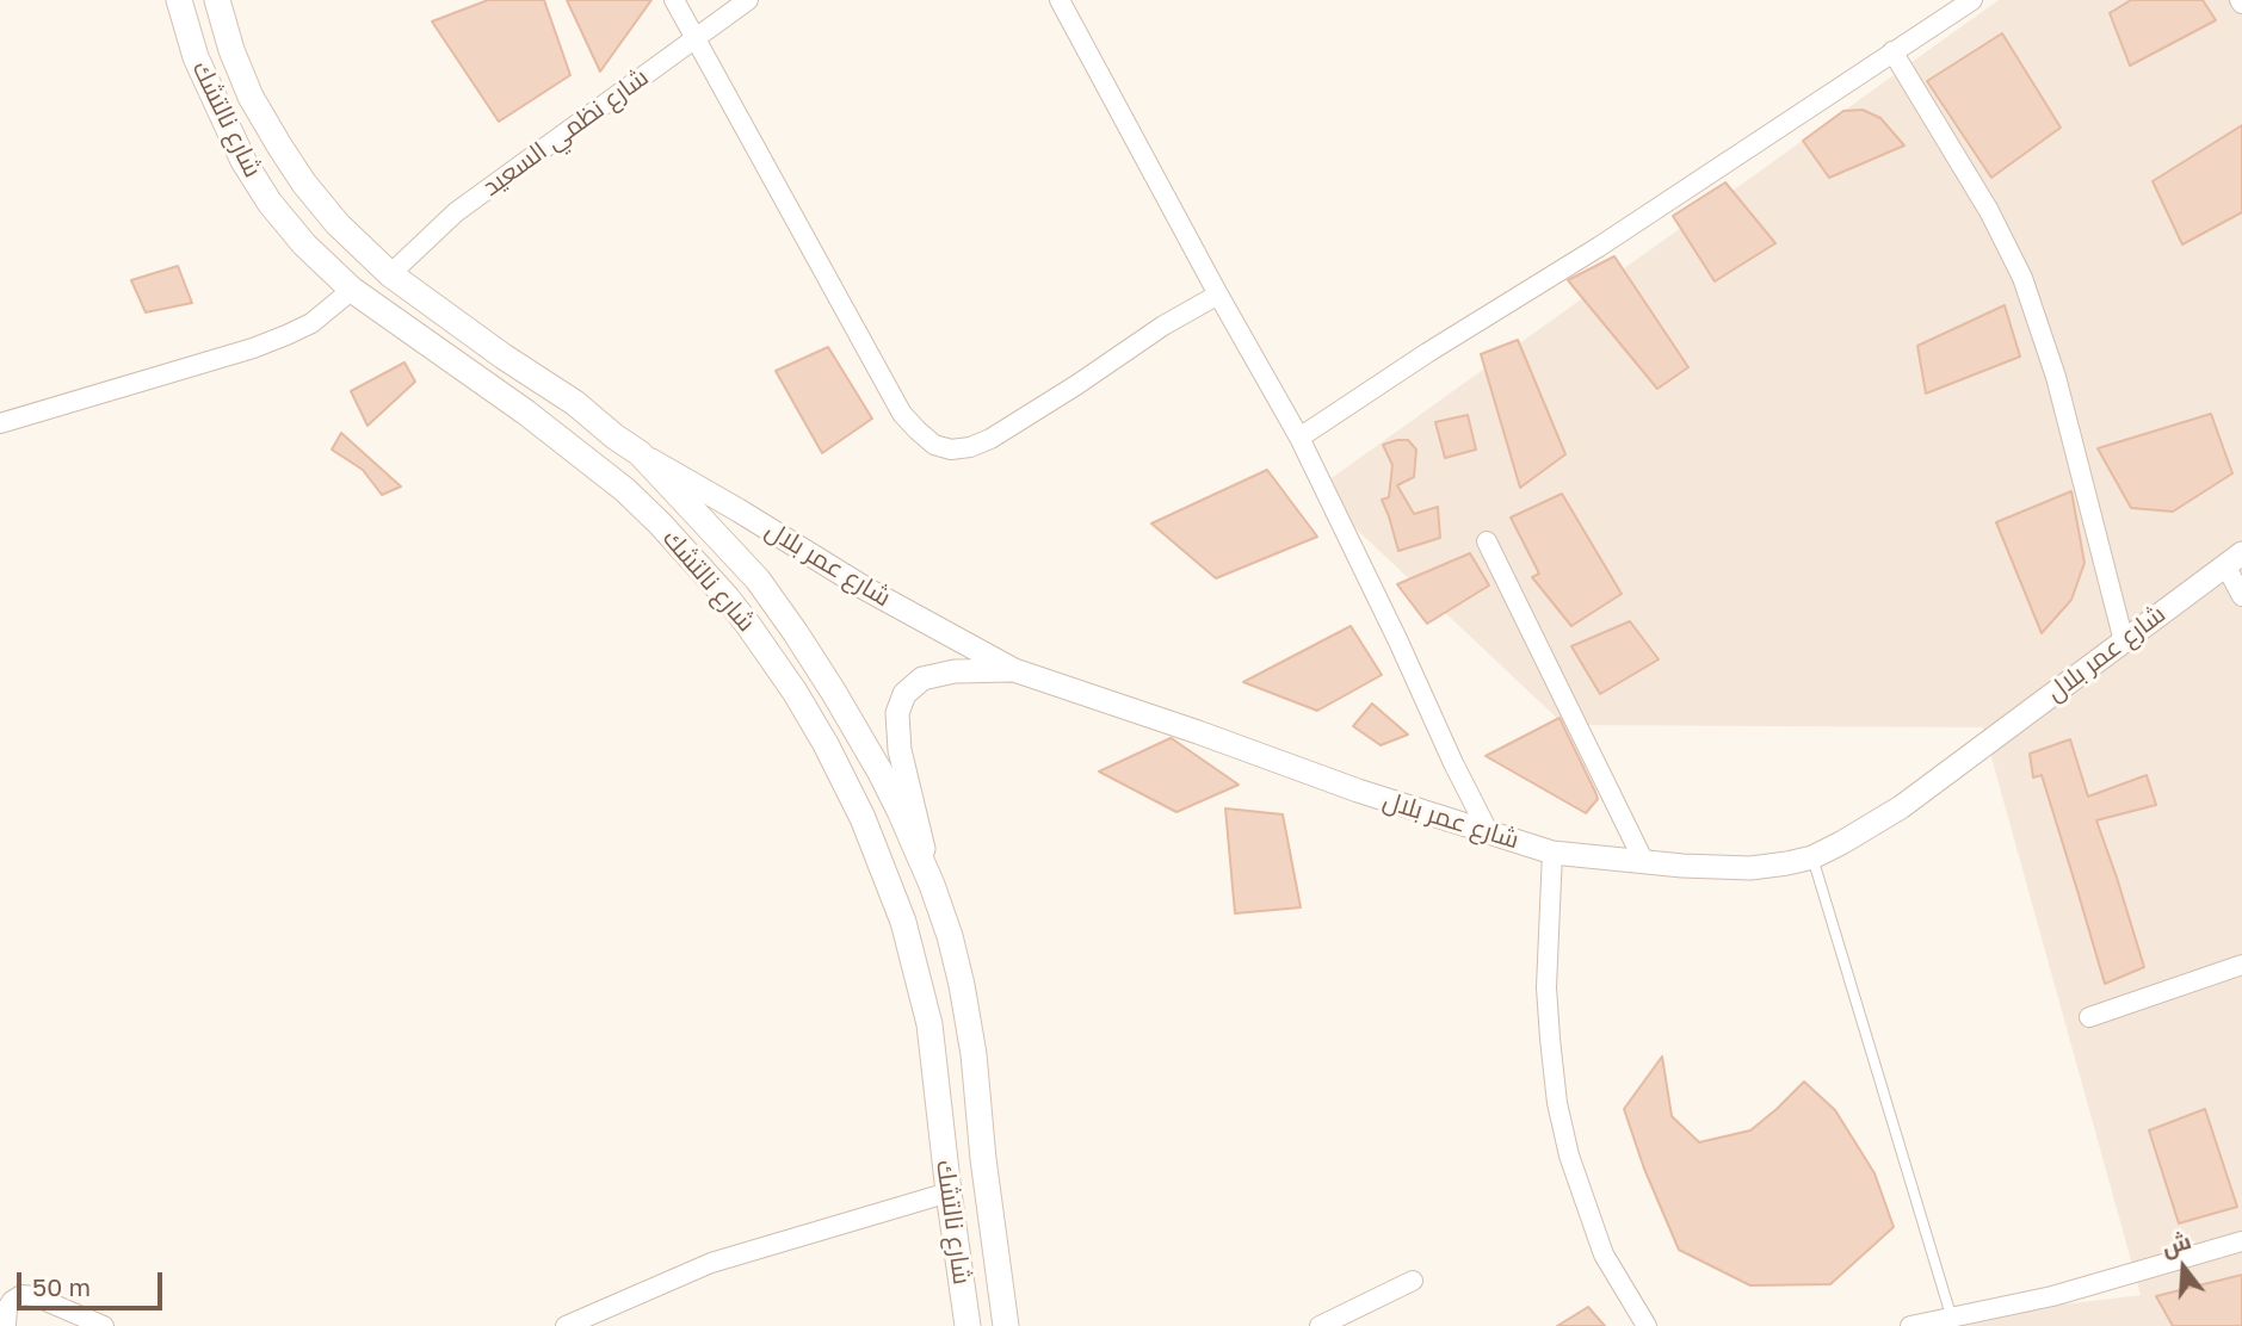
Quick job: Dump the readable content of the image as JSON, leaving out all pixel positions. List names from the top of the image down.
{
  "streets": {
    "main road": ["شارع نالتشك"],
    "street": ["شارع نظمي السعيد", "شارع عمر بلال"]
  },
  "crossings": [
    ["شارع نالتشك", "شارع نظمي السعيد"],
    ["شارع نالتشك", "شارع عمر بلال"]
  ],
  "scale_bar": "50 m",
  "north": "top"
}
